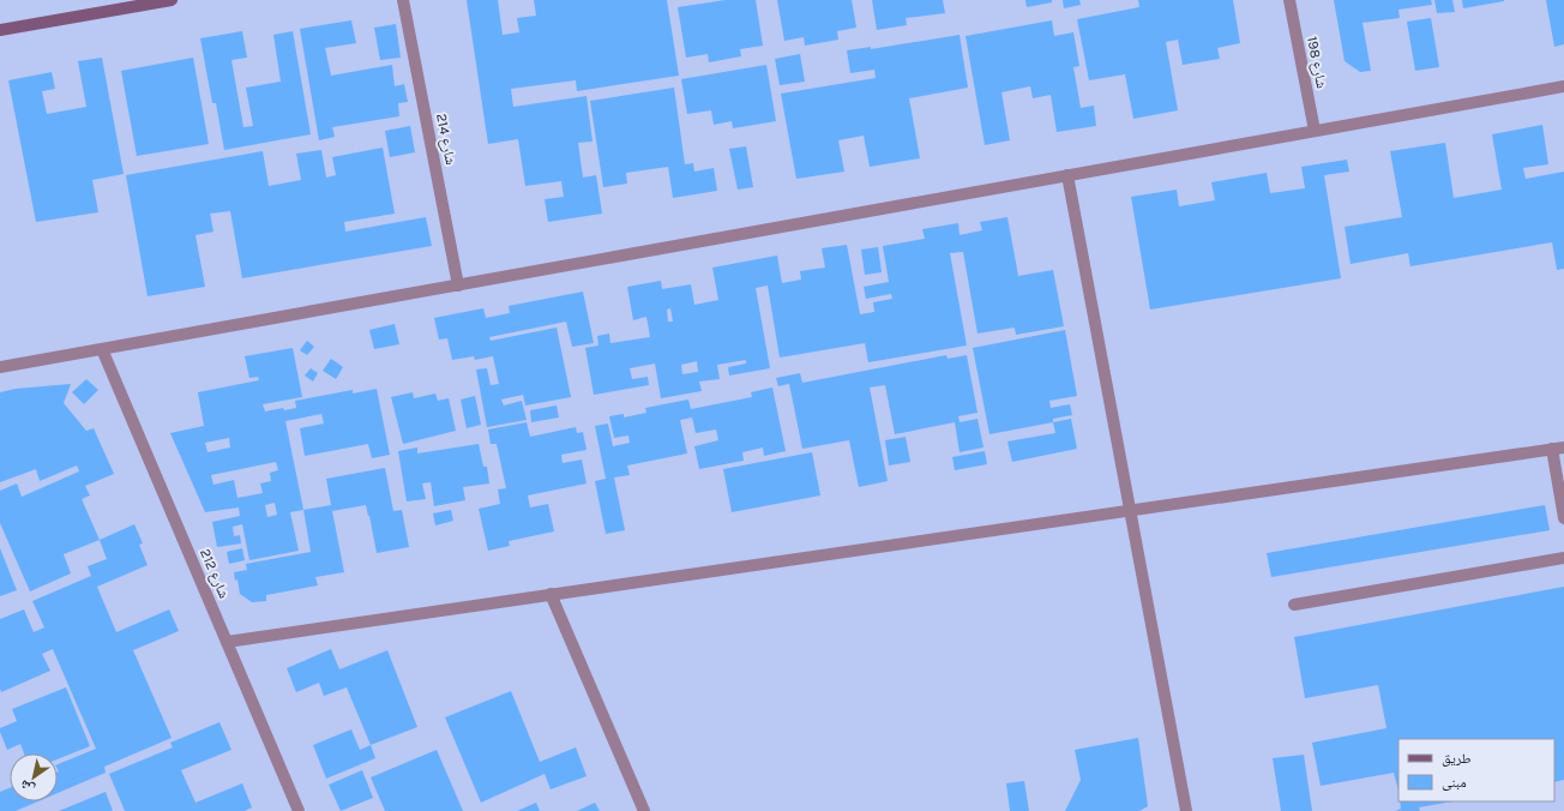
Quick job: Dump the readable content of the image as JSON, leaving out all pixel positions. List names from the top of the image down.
{
  "streets": {
    "street": ["شارع 198", "214 شارع", "212 شارع"]
  },
  "legend": ["طريق", "مبنى"],
  "north": "bottom left"
}
